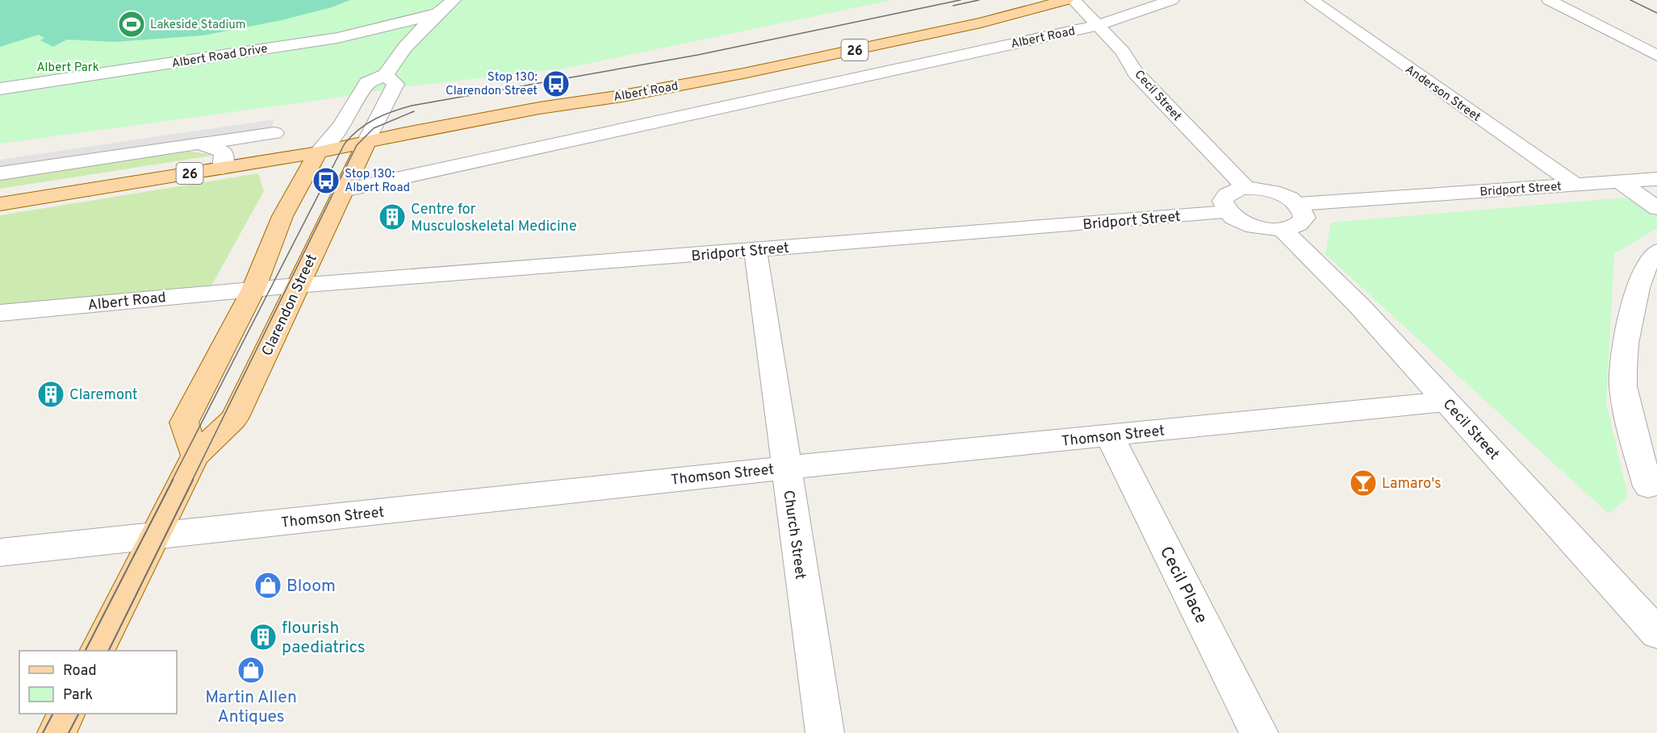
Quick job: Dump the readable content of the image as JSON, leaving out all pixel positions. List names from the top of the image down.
{
  "streets": {
    "main road": ["Albert Road", "26", "Clarendon Street"],
    "street": [
      "Albert Road Drive",
      "Anderson Street",
      "Cecil Street",
      "Bridport Street",
      "Thomson Street",
      "Church Street",
      "Cecil Place"
    ]
  },
  "crossings": [
    ["Albert Road", "Cecil Street"],
    ["Albert Road", "Bridport Street"],
    ["Albert Road", "Clarendon Street"],
    ["Anderson Street", "Bridport Street"],
    ["Cecil Street", "Thomson Street"],
    ["Bridport Street", "Clarendon Street"],
    ["Bridport Street", "Church Street"],
    ["Clarendon Street", "Thomson Street"],
    ["Thomson Street", "Church Street"],
    ["Thomson Street", "Cecil Place"]
  ],
  "parks": ["Albert Park"],
  "places": {
    "sports": ["Lakeside Stadium"],
    "bus stop": ["Stop 130: Clarendon Street", "Stop 130: Albert Road"],
    "building": ["Centre for Musculoskeletal Medicine", "Claremont", "flourish paediatrics"],
    "bar": ["Lamaro's"],
    "shop": ["Bloom", "Martin Allen Antiques"]
  },
  "legend": ["Road", "Park"]
}
